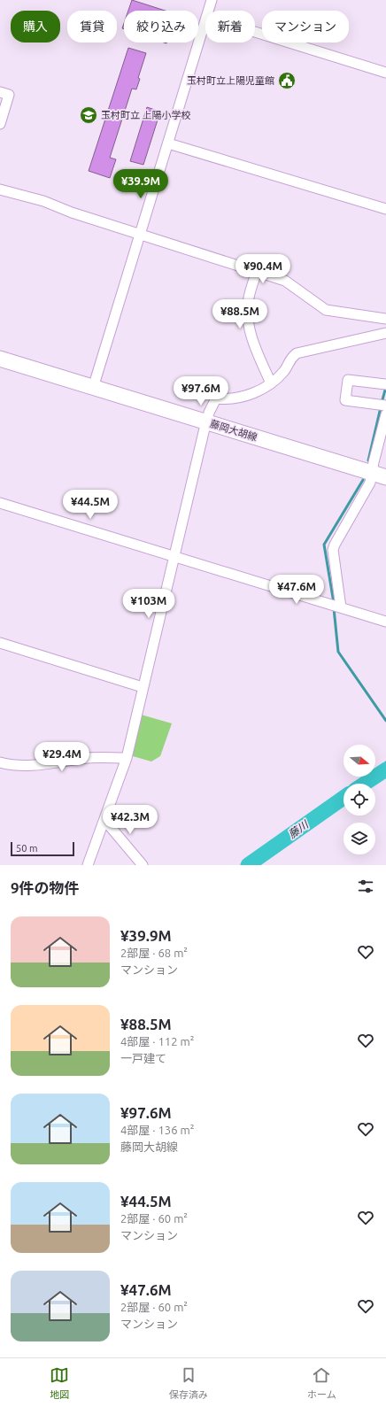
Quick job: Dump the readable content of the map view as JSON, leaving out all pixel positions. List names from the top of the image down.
{
  "streets": {
    "main road": ["藤岡大胡線"]
  },
  "water": ["藤川"],
  "places": {
    "public building": ["玉村町立上陽児童館"],
    "school or university": ["玉村町立 上陽小学校"]
  },
  "scale_bar": "50 m",
  "north": "right",
  "page": {
    "chip": [
      "購入",
      "賃貸",
      "絞り込み",
      "新着",
      "マンション"
    ],
    "price": [
      "¥39.9M",
      "¥90.4M",
      "¥88.5M",
      "¥97.6M",
      "¥44.5M",
      "¥47.6M",
      "¥103M",
      "¥29.4M",
      "¥42.3M"
    ],
    "scale": "50 m",
    "heading": "9件の物件",
    "list": [
      {
        "name": "¥39.9M",
        "note": "2部屋 · 68 m² · マンション"
      },
      {
        "name": "¥88.5M",
        "note": "4部屋 · 112 m² · 一戸建て"
      },
      {
        "name": "¥97.6M",
        "note": "4部屋 · 136 m² · 藤岡大胡線"
      },
      {
        "name": "¥44.5M",
        "note": "2部屋 · 60 m² · マンション"
      },
      {
        "name": "¥47.6M",
        "note": "2部屋 · 60 m² · マンション"
      }
    ],
    "tabs": ["地図", "保存済み", "ホーム"]
  }
}
